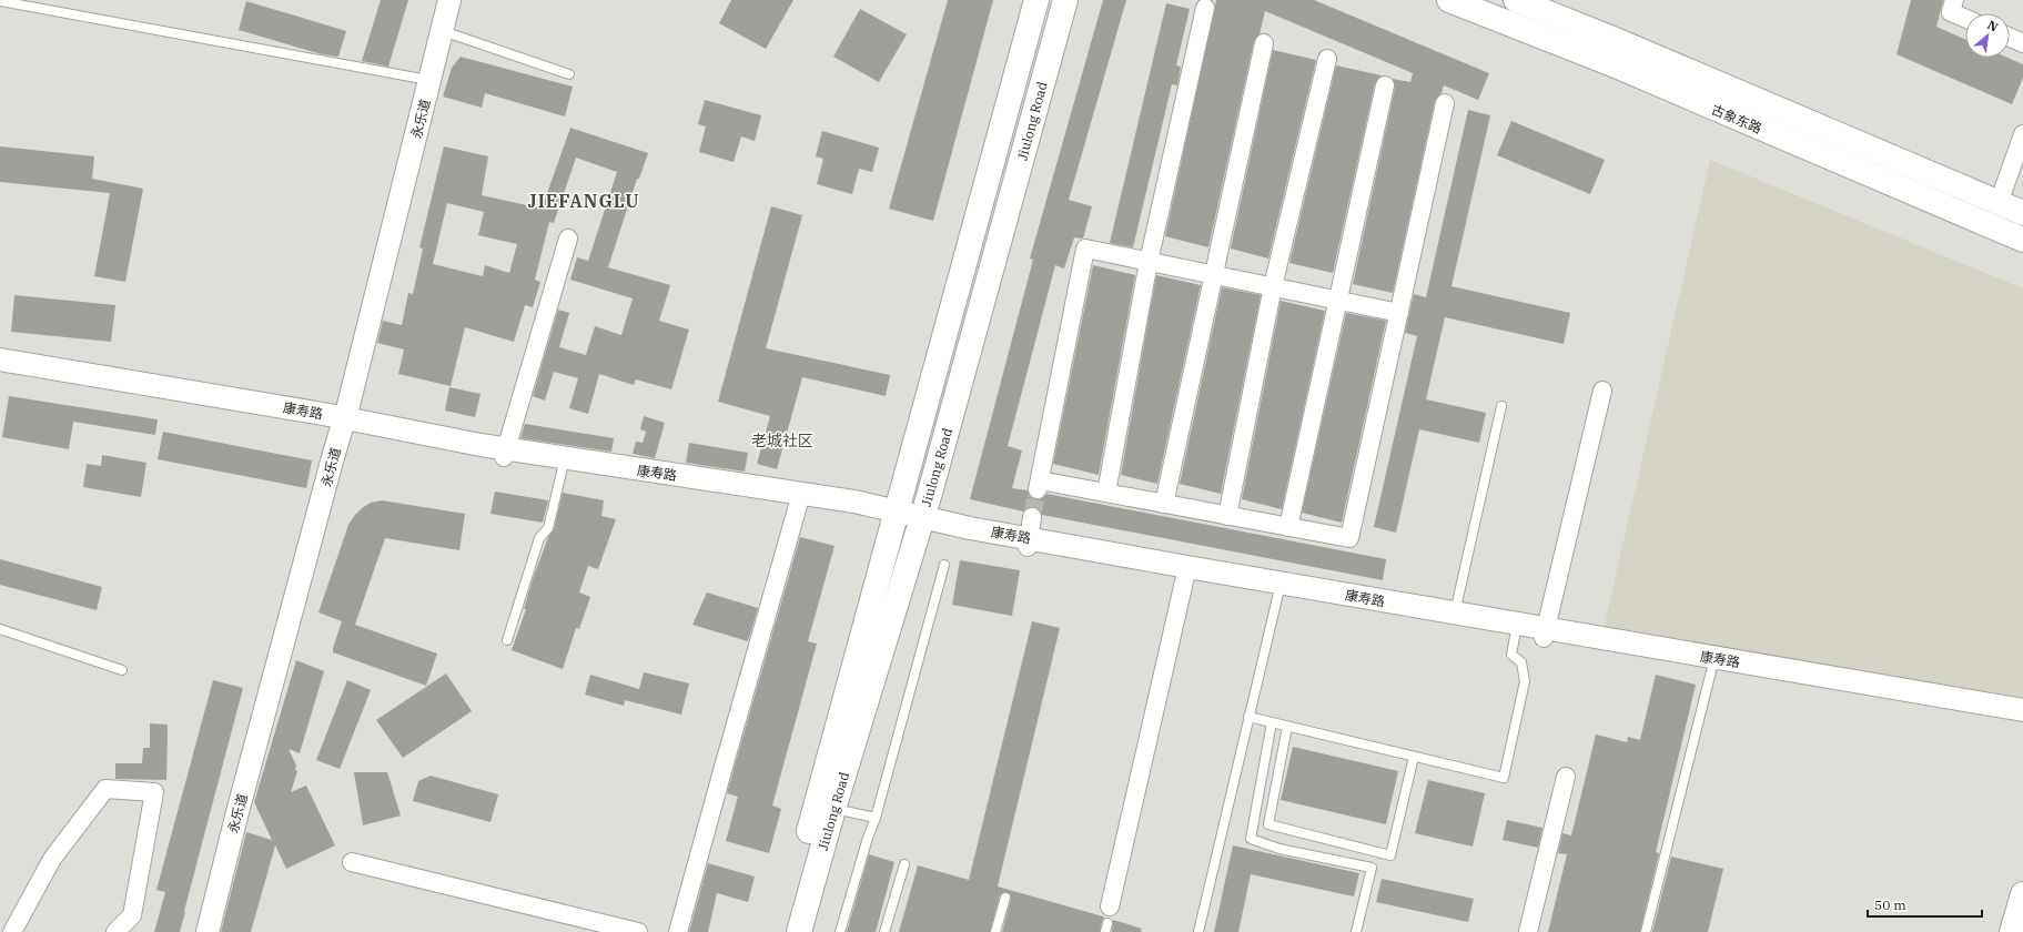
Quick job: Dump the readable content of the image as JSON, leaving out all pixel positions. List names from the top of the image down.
{
  "streets": {
    "main road": ["古象东路", "Jiulong Road"],
    "street": ["永乐道", "康寿路"]
  },
  "crossings": [
    ["永乐道", "康寿路"],
    ["Jiulong Road", "康寿路"]
  ],
  "districts": ["JIEFANGLU", "老城社区"],
  "scale_bar": "50 m",
  "north": "top right"
}
